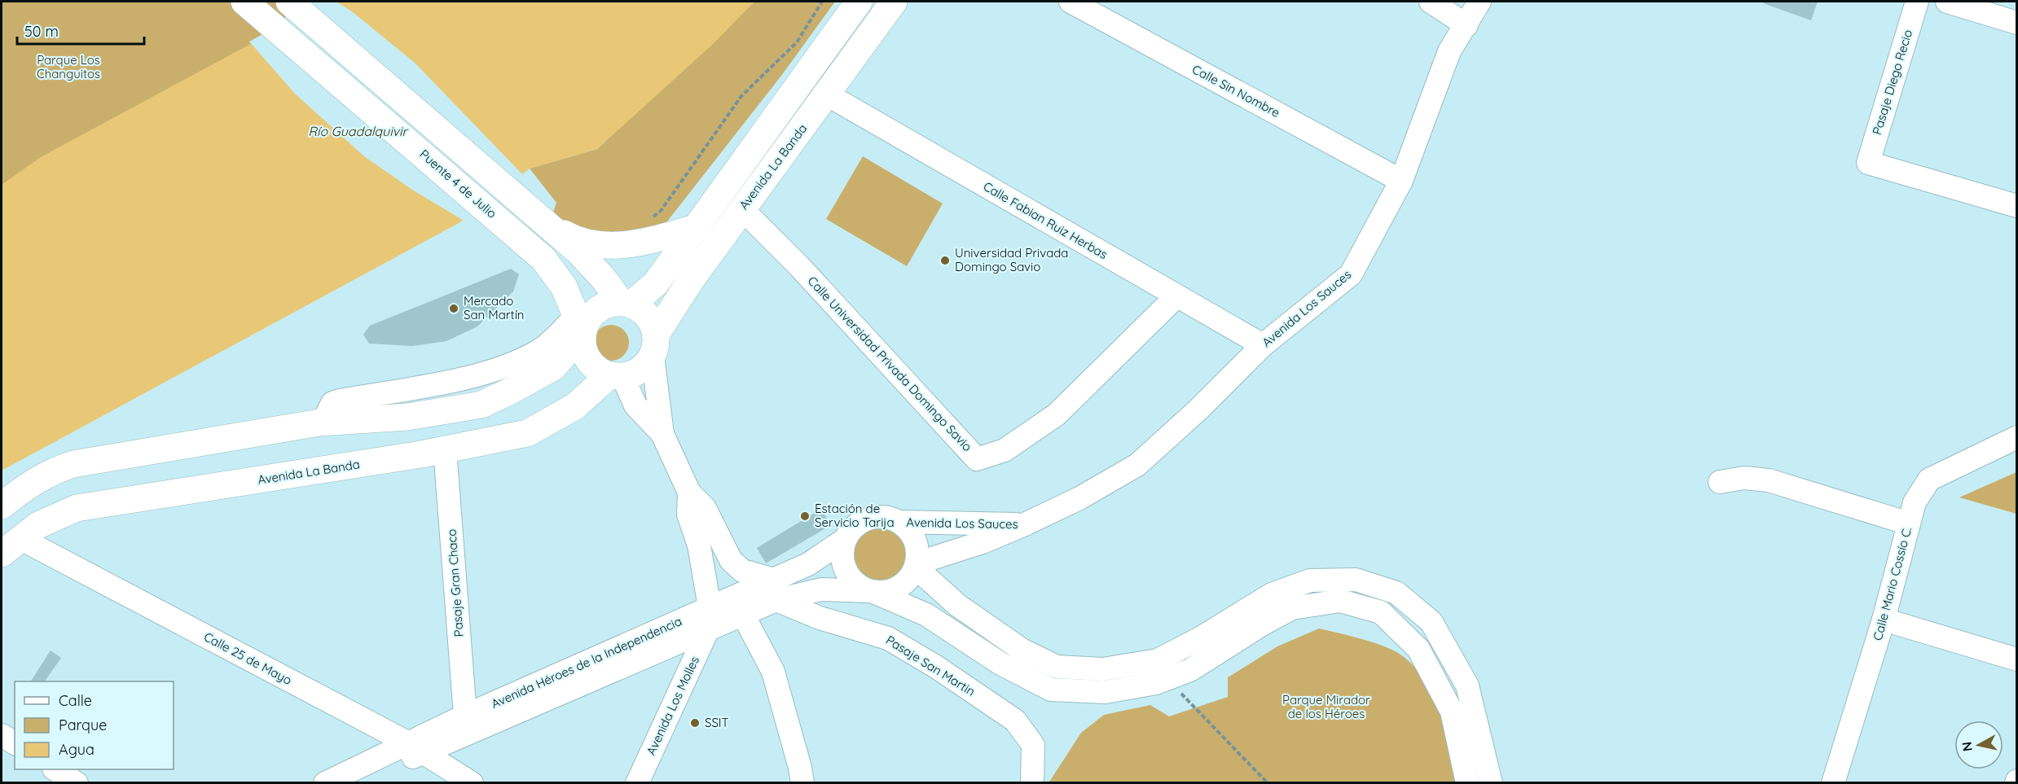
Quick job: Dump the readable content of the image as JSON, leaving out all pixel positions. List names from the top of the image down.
{
  "streets": {
    "main road": ["Avenida La Banda", "Puente 4 de Julio"],
    "street": [
      "Pasaje Diego Recio",
      "Calle Sin Nombre",
      "Calle Fabian Ruiz Herbas",
      "Avenida Los Sauces",
      "Calle Universidad Privada Domingo Savio",
      "Pasaje Gran Chaco",
      "Calle Mario Cossío C.",
      "Calle 25 de Mayo",
      "Avenida Héroes de la Independencia",
      "Pasaje San Martin",
      "Avenida Los Molles"
    ]
  },
  "crossings": [
    ["Calle Sin Nombre", "Avenida Los Sauces"],
    ["Avenida La Banda", "Puente 4 de Julio"],
    ["Avenida La Banda", "Calle Fabian Ruiz Herbas"],
    ["Avenida La Banda", "Calle Universidad Privada Domingo Savio"],
    ["Avenida La Banda", "Pasaje Gran Chaco"],
    ["Avenida La Banda", "Calle 25 de Mayo"],
    ["Calle Fabian Ruiz Herbas", "Avenida Los Sauces"],
    ["Calle Fabian Ruiz Herbas", "Calle Universidad Privada Domingo Savio"],
    ["Avenida Los Sauces", "Avenida Héroes de la Independencia"],
    ["Pasaje Gran Chaco", "Avenida Héroes de la Independencia"],
    ["Calle 25 de Mayo", "Avenida Héroes de la Independencia"],
    ["Avenida Héroes de la Independencia", "Pasaje San Martin"],
    ["Avenida Héroes de la Independencia", "Avenida Los Molles"]
  ],
  "water": ["Río Guadalquivir"],
  "parks": ["Parque Los Changuitos", "Parque Mirador de los Héroes"],
  "places": [
    "Universidad Privada Domingo Savio",
    "Mercado San Martín",
    "Estación de Servicio Tarija",
    "SSIT"
  ],
  "legend": ["Calle", "Parque", "Agua"],
  "scale_bar": "50 m",
  "north": "left"
}
